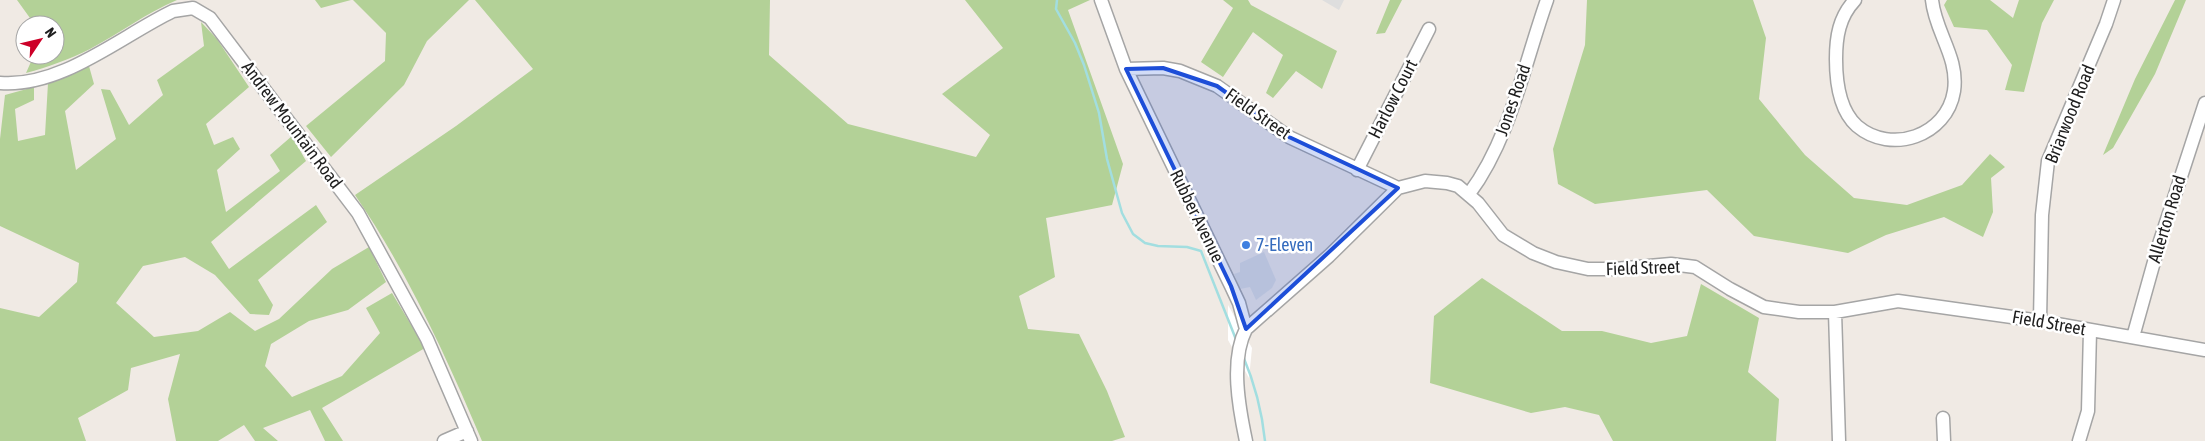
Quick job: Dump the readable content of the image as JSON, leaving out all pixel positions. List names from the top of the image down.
{
  "streets": {
    "street": [
      "Harlow Court",
      "Jones Road",
      "Field Street",
      "Briarwood Road",
      "Andrew Mountain Road",
      "Rubber Avenue",
      "Allerton Road"
    ]
  },
  "crossings": [
    ["Harlow Court", "Field Street"],
    ["Jones Road", "Field Street"],
    ["Field Street", "Briarwood Road"],
    ["Field Street", "Rubber Avenue"],
    ["Field Street", "Allerton Road"]
  ],
  "places": ["7-Eleven"],
  "north": "top right"
}
